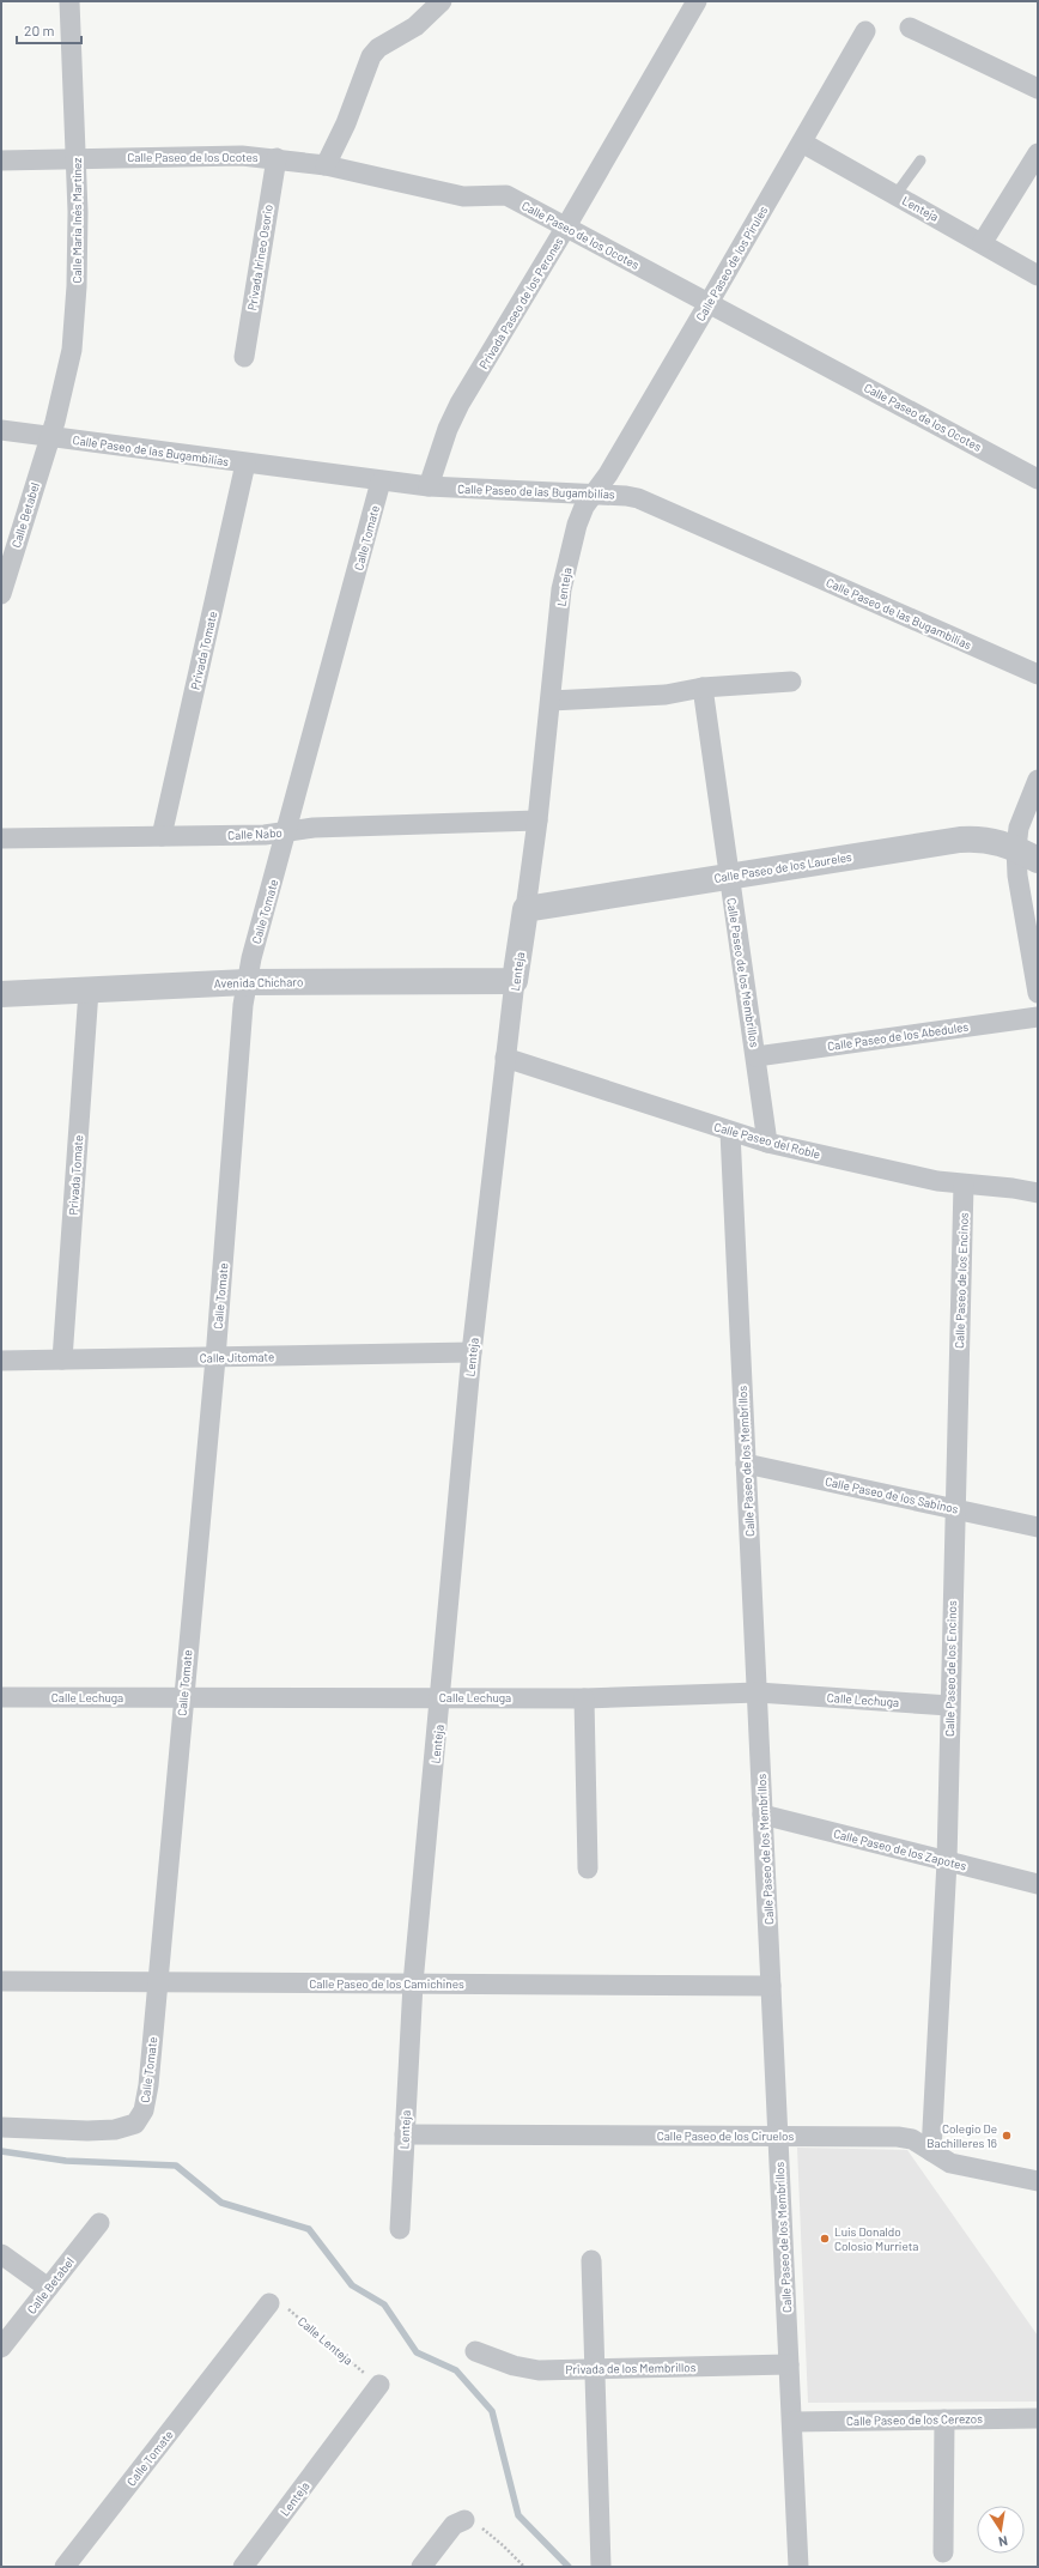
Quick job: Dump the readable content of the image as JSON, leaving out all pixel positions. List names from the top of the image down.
{
  "streets": {
    "street": [
      "Calle Paseo de los Ocotes",
      "Lenteja",
      "Calle María Inés Martínez",
      "Privada Irineo Osorio",
      "Calle Paseo de los Pirules",
      "Privada Paseo de los Perones",
      "Calle Paseo de las Bugambilias",
      "Calle Betabel",
      "Calle Tomate",
      "Privada Tomate",
      "Calle Nabo",
      "Calle Paseo de los Laureles",
      "Calle Paseo de los Membrillos",
      "Avenida Chícharo",
      "Calle Paseo de los Abedules",
      "Calle Paseo del Roble",
      "Calle Paseo de los Encinos",
      "Calle Jitomate",
      "Calle Paseo de los Sabinos",
      "Calle Lechuga",
      "Calle Paseo de los Zapotes",
      "Calle Paseo de los Camichines",
      "Calle Paseo de los Ciruelos",
      "Privada de los Membrillos",
      "Calle Paseo de los Cerezos"
    ],
    "path": ["Calle Lenteja"]
  },
  "crossings": [
    ["Calle Paseo de los Ocotes", "Calle María Inés Martínez"],
    ["Calle Paseo de los Ocotes", "Privada Irineo Osorio"],
    ["Calle Paseo de los Ocotes", "Calle Paseo de los Pirules"],
    ["Calle Paseo de los Ocotes", "Privada Paseo de los Perones"],
    ["Lenteja", "Calle Paseo de los Pirules"],
    ["Lenteja", "Calle Paseo de las Bugambilias"],
    ["Lenteja", "Calle Nabo"],
    ["Lenteja", "Calle Paseo de los Laureles"],
    ["Lenteja", "Avenida Chícharo"],
    ["Lenteja", "Calle Paseo del Roble"],
    ["Lenteja", "Calle Jitomate"],
    ["Lenteja", "Calle Lechuga"],
    ["Lenteja", "Calle Paseo de los Camichines"],
    ["Lenteja", "Calle Paseo de los Ciruelos"],
    ["Lenteja", "Calle Lenteja"],
    ["Calle María Inés Martínez", "Calle Paseo de las Bugambilias"],
    ["Calle María Inés Martínez", "Calle Betabel"],
    ["Calle Paseo de los Pirules", "Calle Paseo de las Bugambilias"],
    ["Privada Paseo de los Perones", "Calle Paseo de las Bugambilias"],
    ["Calle Paseo de las Bugambilias", "Calle Betabel"],
    ["Calle Paseo de las Bugambilias", "Calle Tomate"],
    ["Calle Paseo de las Bugambilias", "Privada Tomate"],
    ["Calle Tomate", "Calle Nabo"],
    ["Calle Tomate", "Avenida Chícharo"],
    ["Calle Tomate", "Calle Jitomate"],
    ["Calle Tomate", "Calle Lechuga"],
    ["Calle Tomate", "Calle Paseo de los Camichines"],
    ["Calle Tomate", "Calle Lenteja"],
    ["Privada Tomate", "Calle Nabo"],
    ["Privada Tomate", "Avenida Chícharo"],
    ["Privada Tomate", "Calle Jitomate"],
    ["Calle Paseo de los Laureles", "Calle Paseo de los Membrillos"],
    ["Calle Paseo de los Membrillos", "Calle Paseo de los Abedules"],
    ["Calle Paseo de los Membrillos", "Calle Paseo del Roble"],
    ["Calle Paseo de los Membrillos", "Calle Paseo de los Sabinos"],
    ["Calle Paseo de los Membrillos", "Calle Lechuga"],
    ["Calle Paseo de los Membrillos", "Calle Paseo de los Zapotes"],
    ["Calle Paseo de los Membrillos", "Calle Paseo de los Camichines"],
    ["Calle Paseo de los Membrillos", "Calle Paseo de los Ciruelos"],
    ["Calle Paseo de los Membrillos", "Privada de los Membrillos"],
    ["Calle Paseo de los Membrillos", "Calle Paseo de los Cerezos"],
    ["Calle Paseo del Roble", "Calle Paseo de los Encinos"],
    ["Calle Paseo de los Encinos", "Calle Paseo de los Sabinos"],
    ["Calle Paseo de los Encinos", "Calle Lechuga"],
    ["Calle Paseo de los Encinos", "Calle Paseo de los Zapotes"],
    ["Calle Paseo de los Encinos", "Calle Paseo de los Ciruelos"]
  ],
  "places": ["Colegio De Bachilleres 16", "Luis Donaldo Colosio Murrieta"],
  "scale_bar": "20 m",
  "north": "bottom"
}
